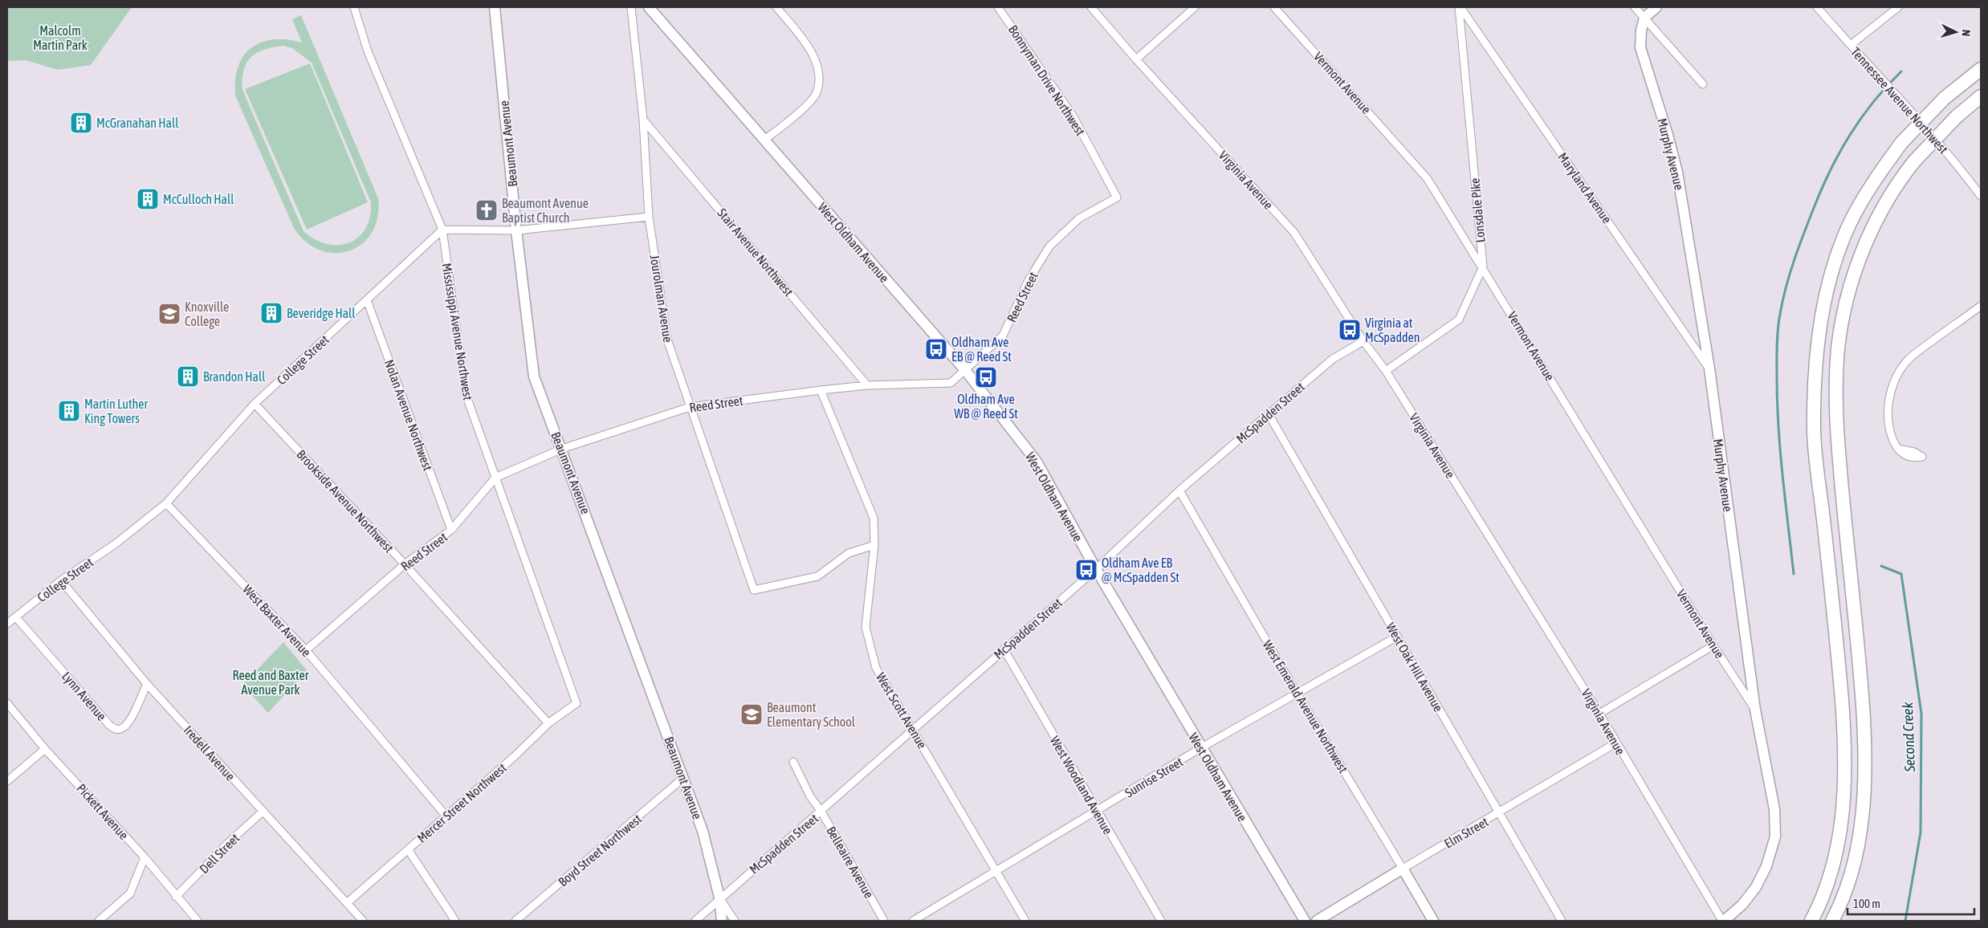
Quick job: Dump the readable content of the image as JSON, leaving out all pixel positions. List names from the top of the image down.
{
  "streets": {
    "street": [
      "Bonnyman Drive Northwest",
      "Vermont Avenue",
      "Tennessee Avenue Northwest",
      "Beaumont Avenue",
      "Murphy Avenue",
      "Virginia Avenue",
      "Maryland Avenue",
      "Lonsdale Pike",
      "West Oldham Avenue",
      "Stair Avenue Northwest",
      "Reed Street",
      "Jourolman Avenue",
      "Mississippi Avenue Northwest",
      "College Street",
      "McSpadden Street",
      "Nolan Avenue Northwest",
      "Brookside Avenue Northwest",
      "West Baxter Avenue",
      "West Oak Hill Avenue",
      "Lynn Avenue",
      "West Emerald Avenue Northwest",
      "West Scott Avenue",
      "Iredell Avenue",
      "Sunrise Street",
      "West Woodland Avenue",
      "Mercer Street Northwest",
      "Pickett Avenue",
      "Elm Street",
      "Boyd Street Northwest",
      "Dell Street",
      "Belleaire Avenue"
    ]
  },
  "crossings": [
    ["Bonnyman Drive Northwest", "Reed Street"],
    ["Vermont Avenue", "Murphy Avenue"],
    ["Vermont Avenue", "Lonsdale Pike"],
    ["Beaumont Avenue", "Reed Street"],
    ["Beaumont Avenue", "McSpadden Street"],
    ["Beaumont Avenue", "Boyd Street Northwest"],
    ["Murphy Avenue", "Virginia Avenue"],
    ["Murphy Avenue", "Maryland Avenue"],
    ["Virginia Avenue", "Lonsdale Pike"],
    ["Virginia Avenue", "McSpadden Street"],
    ["Virginia Avenue", "Elm Street"],
    ["Maryland Avenue", "Lonsdale Pike"],
    ["West Oldham Avenue", "Reed Street"],
    ["West Oldham Avenue", "McSpadden Street"],
    ["West Oldham Avenue", "Sunrise Street"],
    ["Stair Avenue Northwest", "Reed Street"],
    ["Stair Avenue Northwest", "Jourolman Avenue"],
    ["Reed Street", "Jourolman Avenue"],
    ["Reed Street", "Mississippi Avenue Northwest"],
    ["Reed Street", "Nolan Avenue Northwest"],
    ["Reed Street", "Brookside Avenue Northwest"],
    ["Reed Street", "West Baxter Avenue"],
    ["Reed Street", "West Scott Avenue"],
    ["Jourolman Avenue", "West Scott Avenue"],
    ["Mississippi Avenue Northwest", "College Street"],
    ["Mississippi Avenue Northwest", "Mercer Street Northwest"],
    ["College Street", "Nolan Avenue Northwest"],
    ["College Street", "Brookside Avenue Northwest"],
    ["College Street", "West Baxter Avenue"],
    ["College Street", "Lynn Avenue"],
    ["College Street", "Iredell Avenue"],
    ["McSpadden Street", "West Oak Hill Avenue"],
    ["McSpadden Street", "West Emerald Avenue Northwest"],
    ["McSpadden Street", "West Scott Avenue"],
    ["McSpadden Street", "West Woodland Avenue"],
    ["McSpadden Street", "Belleaire Avenue"],
    ["Brookside Avenue Northwest", "Mercer Street Northwest"],
    ["West Baxter Avenue", "Mercer Street Northwest"],
    ["West Oak Hill Avenue", "Sunrise Street"],
    ["West Oak Hill Avenue", "Elm Street"],
    ["Lynn Avenue", "Iredell Avenue"],
    ["West Emerald Avenue Northwest", "Sunrise Street"],
    ["West Emerald Avenue Northwest", "Elm Street"],
    ["West Scott Avenue", "Sunrise Street"],
    ["Iredell Avenue", "Mercer Street Northwest"],
    ["Iredell Avenue", "Dell Street"],
    ["Sunrise Street", "West Woodland Avenue"],
    ["Pickett Avenue", "Dell Street"]
  ],
  "water": ["Second Creek"],
  "parks": ["Malcolm Martin Park", "Reed and Baxter Avenue Park"],
  "places": {
    "building": [
      "McGranahan Hall",
      "McCulloch Hall",
      "Beveridge Hall",
      "Brandon Hall",
      "Martin Luther King Towers"
    ],
    "church": ["Beaumont Avenue Baptist Church"],
    "school or university": ["Knoxville College", "Beaumont Elementary School"],
    "bus stop": [
      "Virginia at McSpadden",
      "Oldham Ave EB @ Reed St",
      "Oldham Ave WB @ Reed St",
      "Oldham Ave EB @ McSpadden St"
    ]
  },
  "scale_bar": "100 m",
  "north": "right"
}
